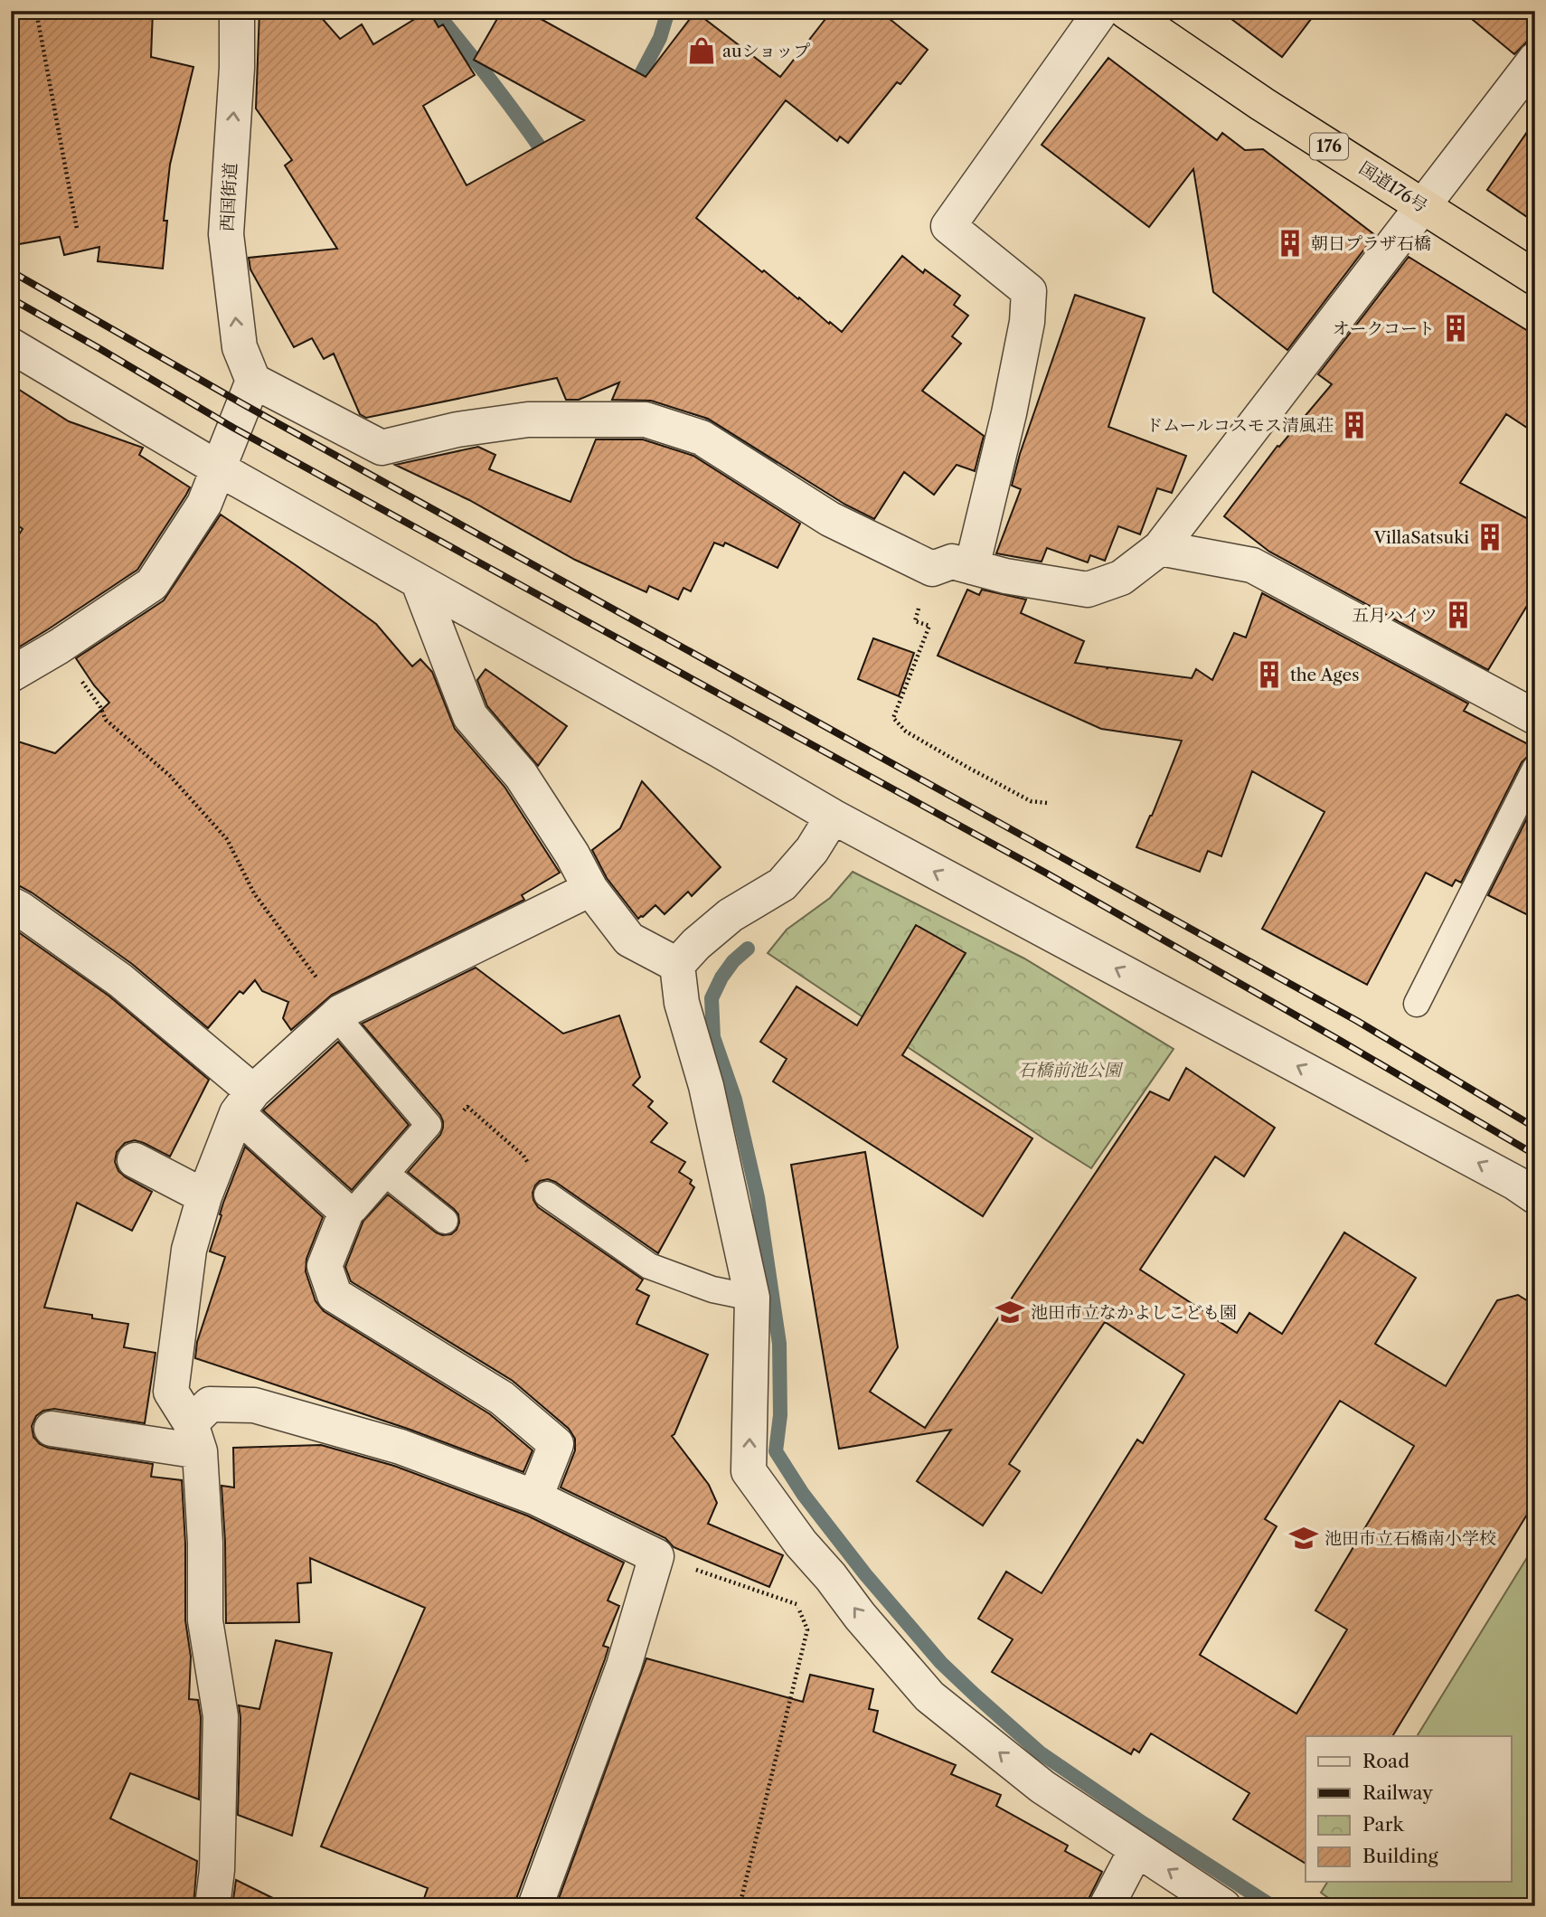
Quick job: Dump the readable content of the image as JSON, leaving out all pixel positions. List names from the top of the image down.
{
  "streets": {
    "highway": ["176", "国道176号"],
    "street": ["西国街道"]
  },
  "one_way": ["西国街道"],
  "parks": ["石橋前池公園"],
  "places": {
    "shop": ["auショップ"],
    "building": [
      "朝日プラザ石橋",
      "オークコート",
      "ドムールコスモス清風荘",
      "VillaSatsuki",
      "五月ハイツ",
      "the Ages"
    ],
    "school or university": ["池田市立なかよしこども園", "池田市立石橋南小学校"]
  },
  "legend": [
    "Road",
    "Railway",
    "Park",
    "Building"
  ]
}
